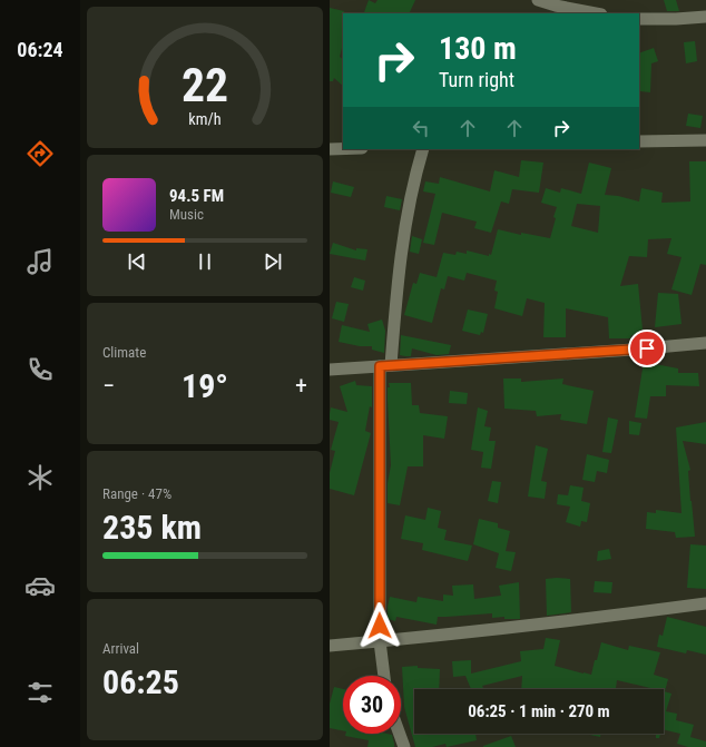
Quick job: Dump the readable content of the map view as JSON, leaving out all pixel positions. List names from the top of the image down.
{
  "page": {
    "tabs": "06:24",
    "turn": ["130 m", "Turn right"],
    "song": ["94.5 FM", "Music"],
    "tile": [
      "Climate",
      ["Range · 47%", "235 km"],
      ["Arrival", "06:25"]
    ],
    "heat": ["−", "19°", "+"],
    "limit": "30",
    "trip": "06:25 · 1 min · 270 m",
    "gauge": ["22", "km/h"]
  }
}
